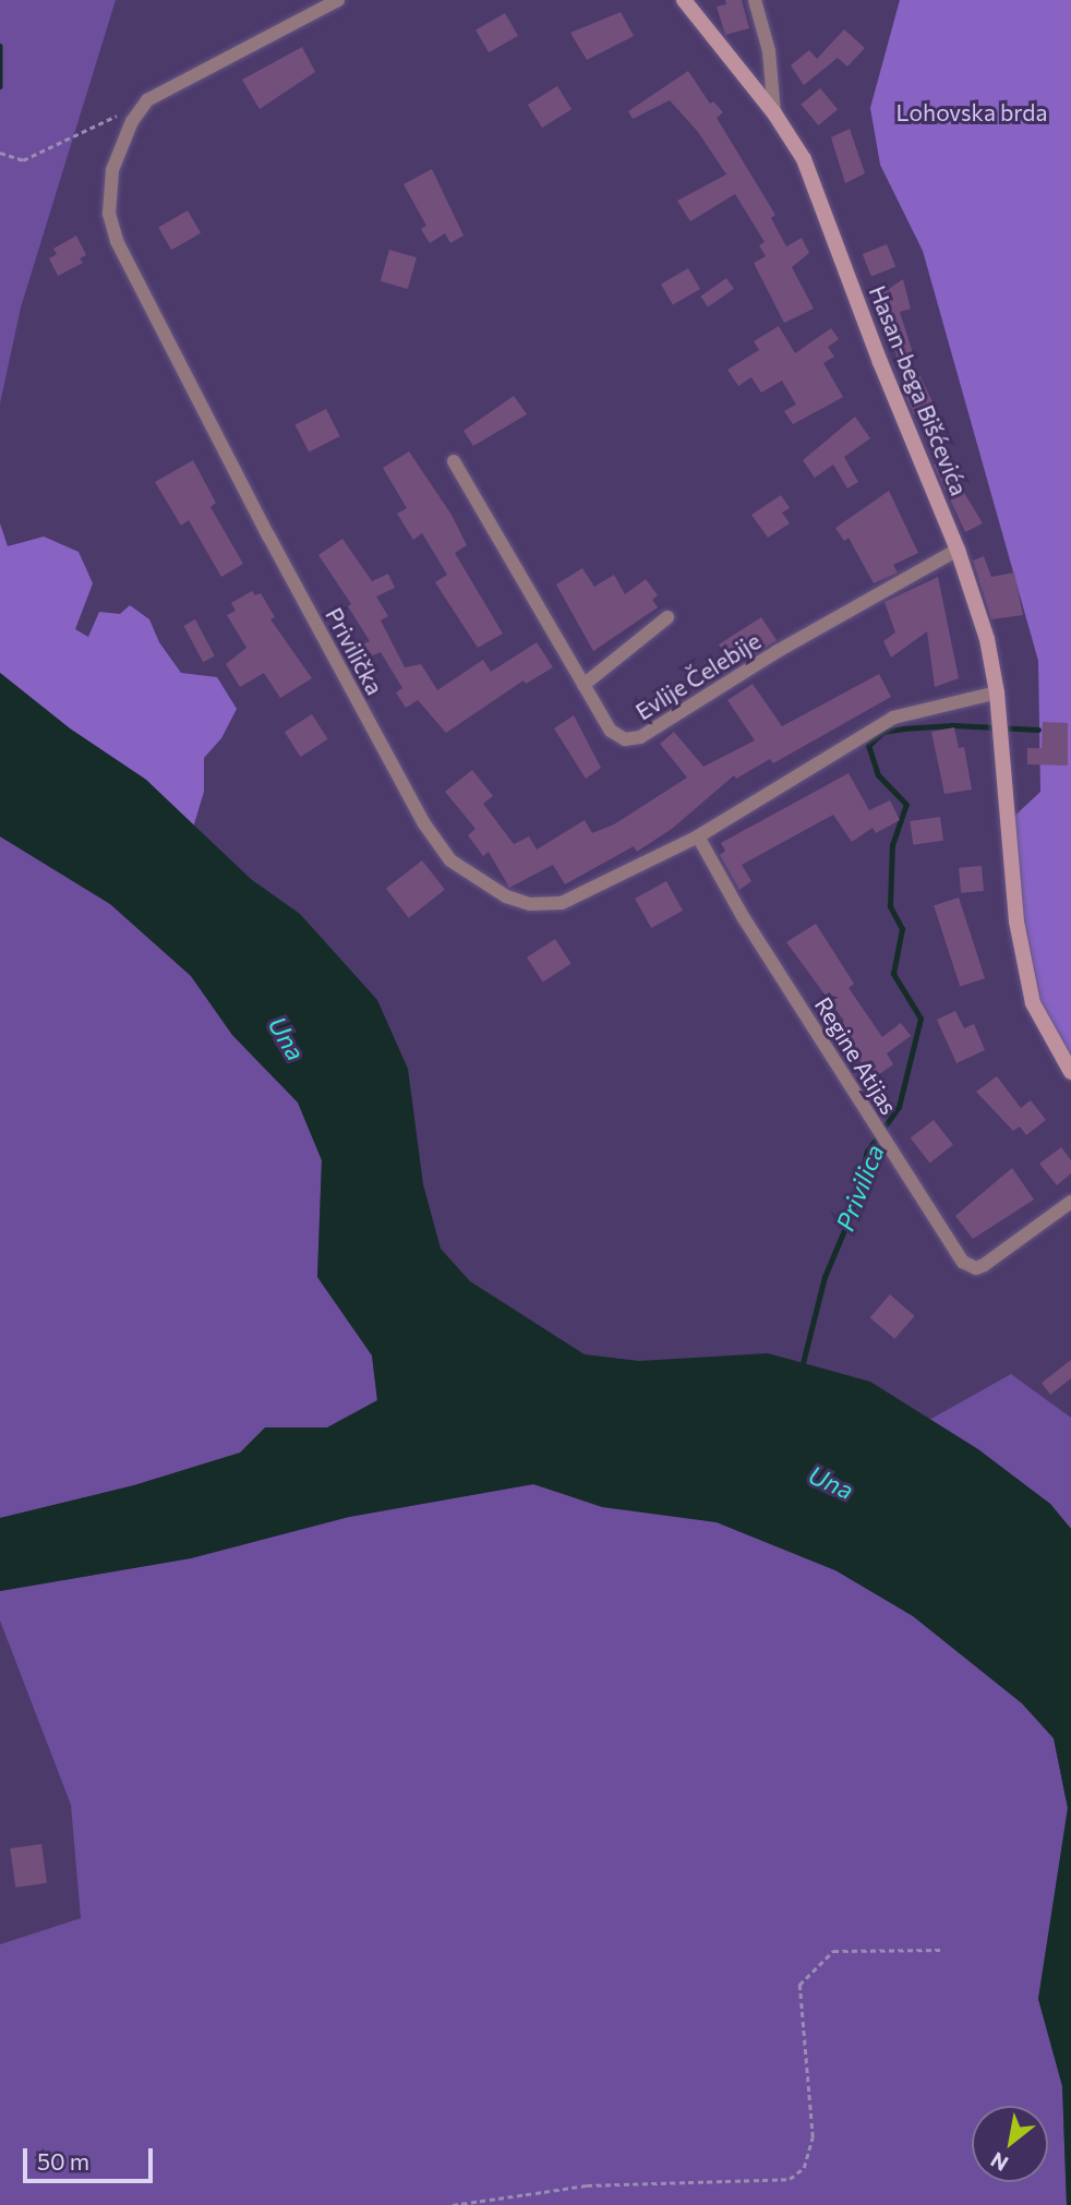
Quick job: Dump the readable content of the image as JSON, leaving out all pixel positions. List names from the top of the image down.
{
  "streets": {
    "street": [
      "Hasan-bega Bišćevića",
      "Privilička",
      "Evlije Čelebije",
      "Regine Atijas"
    ]
  },
  "crossings": [
    ["Hasan-bega Bišćevića", "Privilička"],
    ["Hasan-bega Bišćevića", "Evlije Čelebije"],
    ["Privilička", "Regine Atijas"]
  ],
  "water": ["Una", "Privilica"],
  "parks": ["Lohovska brda"],
  "scale_bar": "50 m",
  "north": "bottom left"
}
